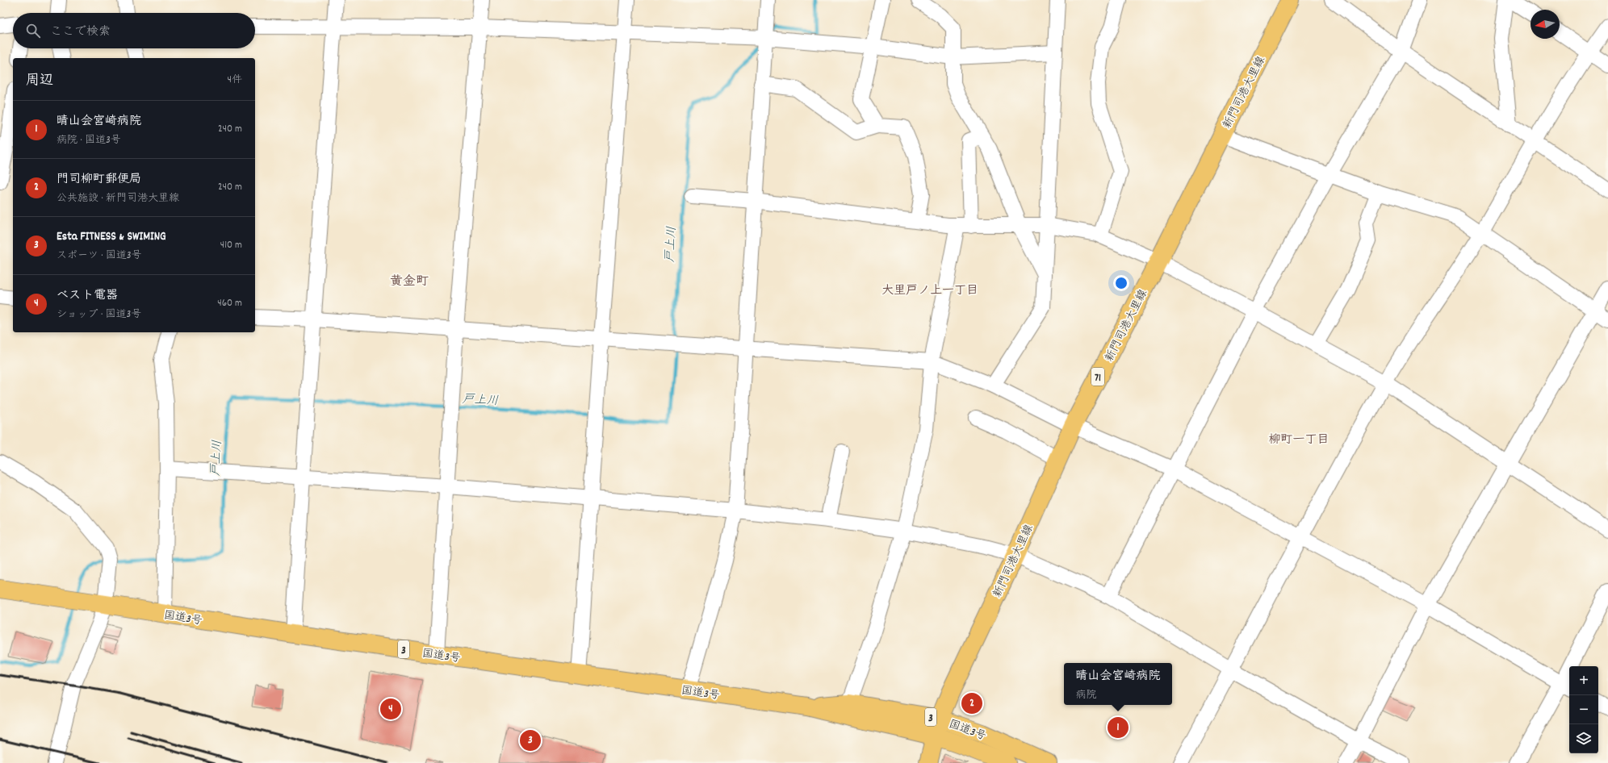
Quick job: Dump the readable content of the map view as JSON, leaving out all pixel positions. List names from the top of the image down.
{
  "streets": {
    "main road": [
      "新門司港大里線",
      "71",
      "国道3号",
      "3"
    ]
  },
  "crossings": [
    ["新門司港大里線", "国道3号"]
  ],
  "districts": ["黄金町", "大里戸ノ上一丁目", "柳町一丁目"],
  "water": ["戸上川"],
  "north": "left",
  "page": {
    "search": "ここで検索",
    "heading": ["周辺", "4件"],
    "list": [
      {
        "mark": "1",
        "name": "晴山会宮崎病院",
        "note": "病院 · 国道3号",
        "value": "240 m"
      },
      {
        "mark": "2",
        "name": "門司柳町郵便局",
        "note": "公共施設 · 新門司港大里線",
        "value": "240 m"
      },
      {
        "mark": "3",
        "name": "Esta FITNESS & SWIMING",
        "note": "スポーツ · 国道3号",
        "value": "410 m"
      },
      {
        "mark": "4",
        "name": "ベスト電器",
        "note": "ショップ · 国道3号",
        "value": "460 m"
      }
    ],
    "popup": ["晴山会宮崎病院", "病院"],
    "map_buttons": ["+", "−"],
    "pins": [
      "2",
      "4",
      "1",
      "3"
    ]
  }
}
